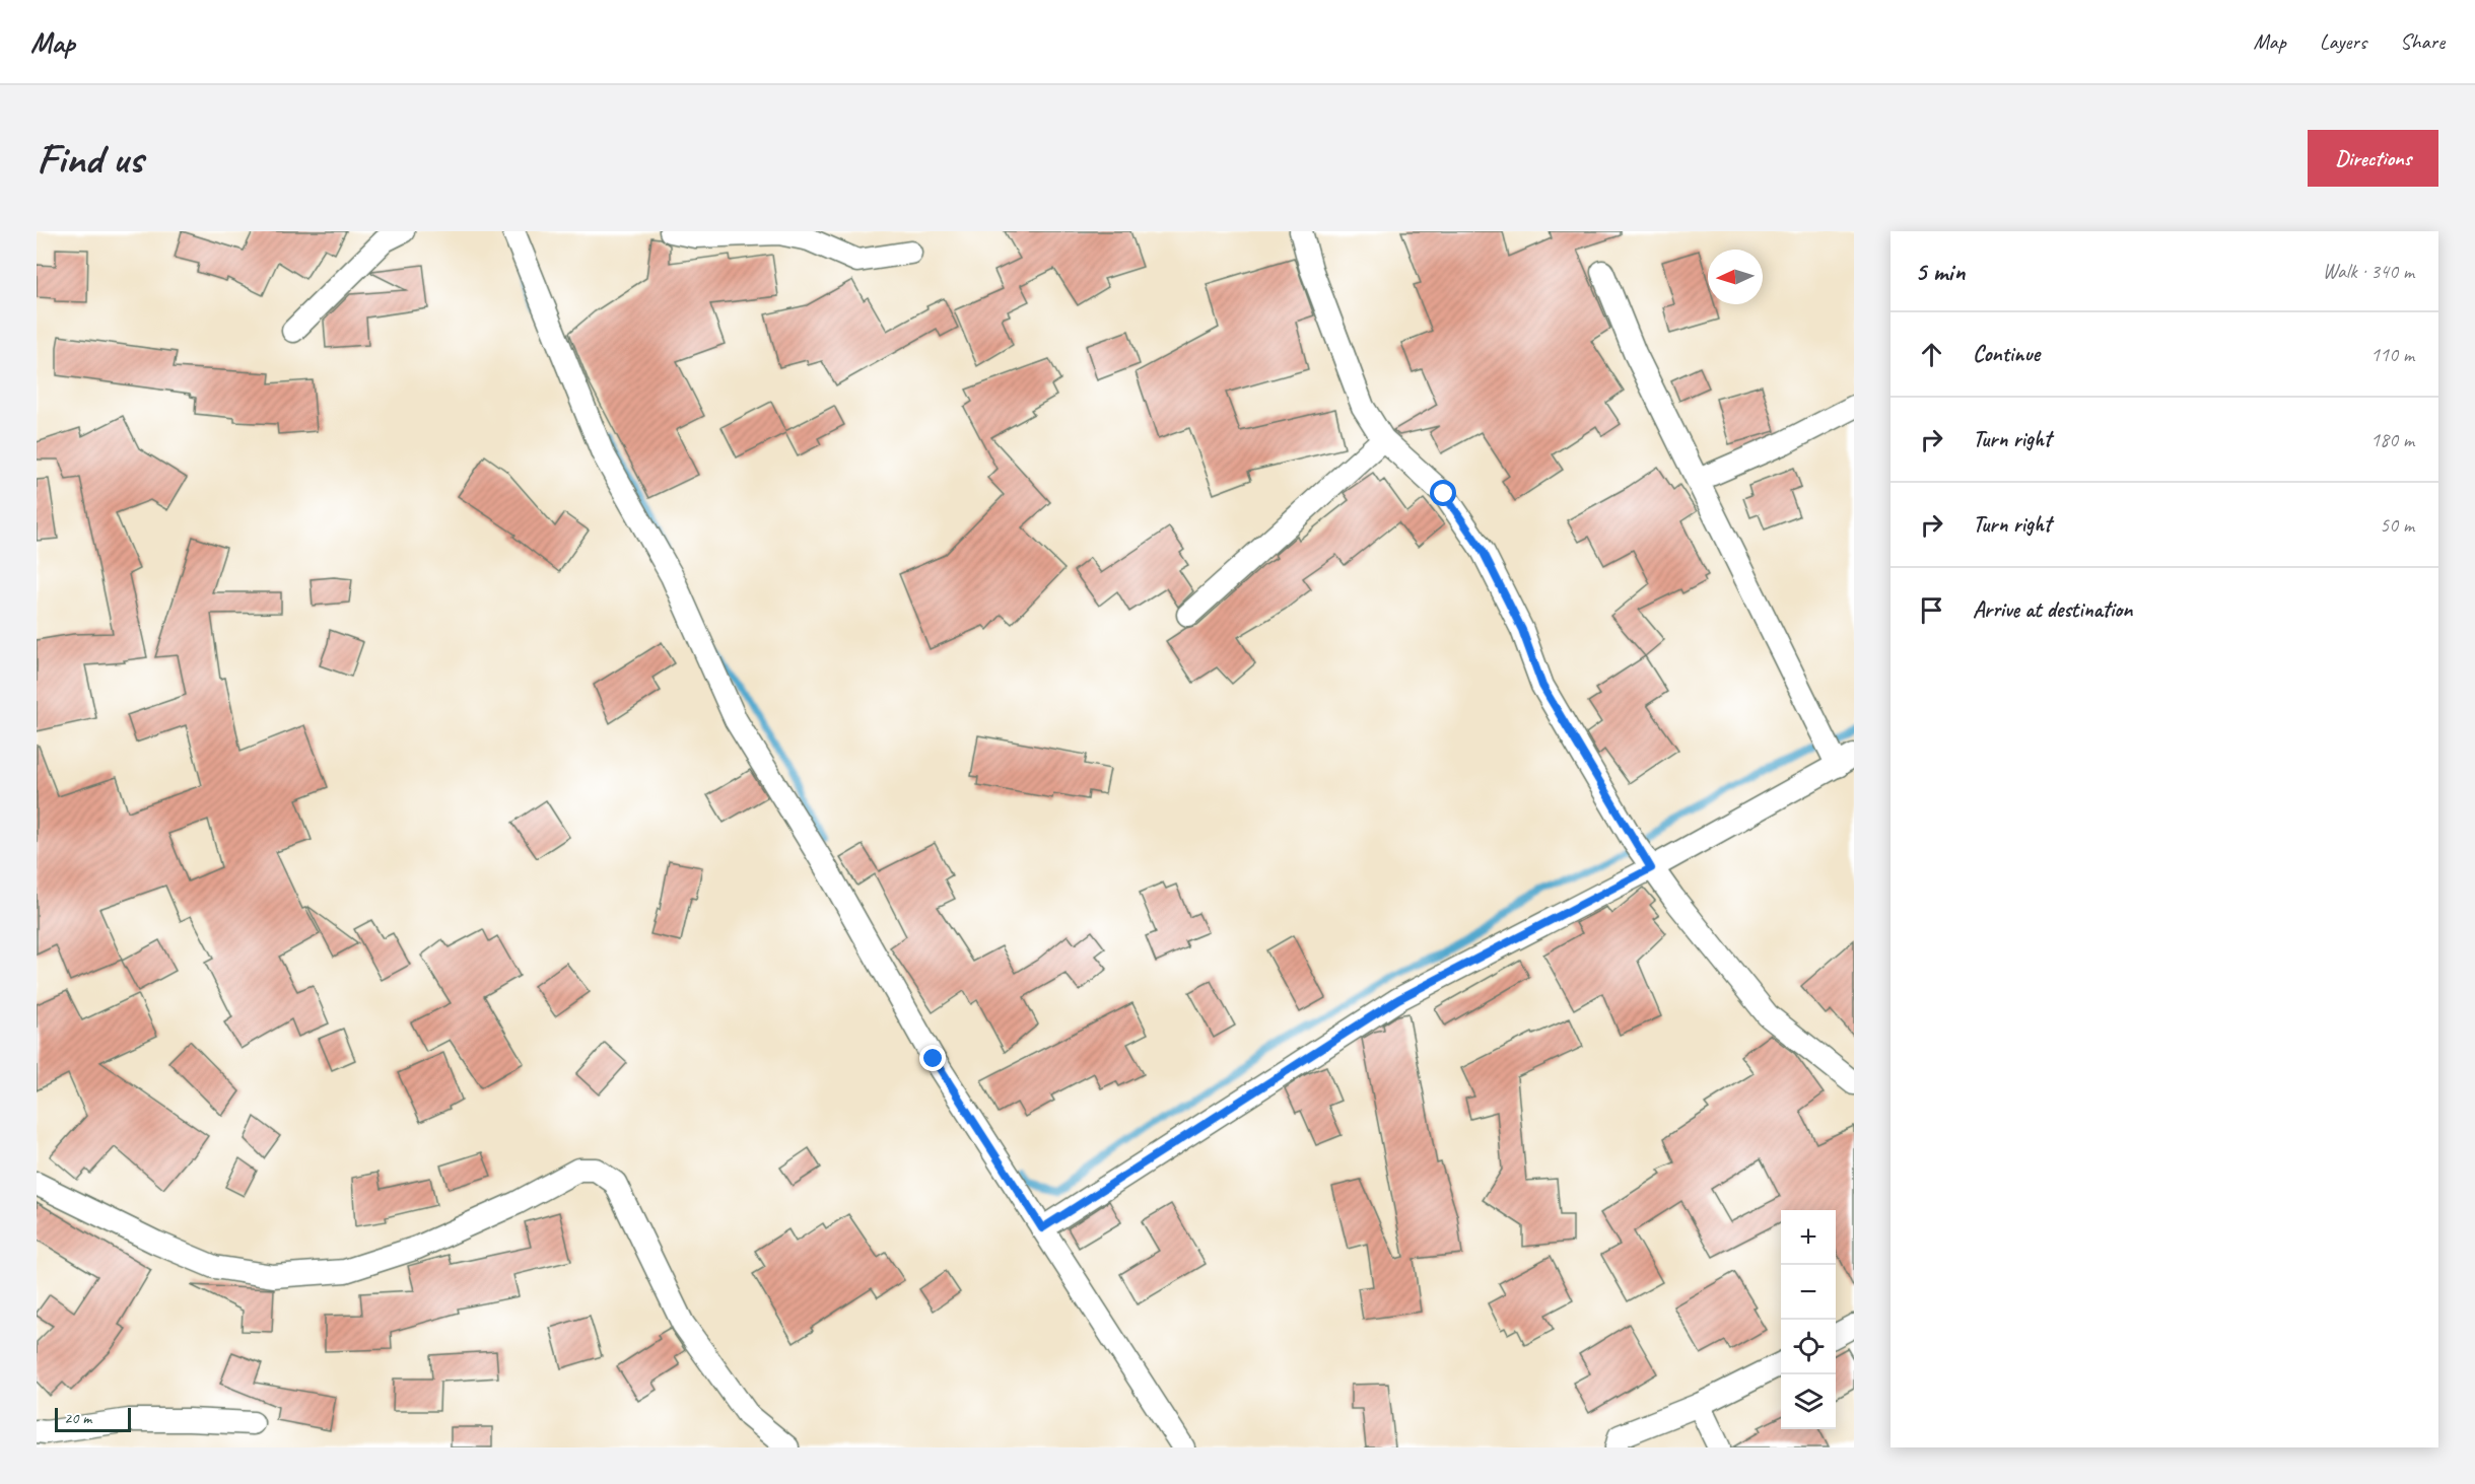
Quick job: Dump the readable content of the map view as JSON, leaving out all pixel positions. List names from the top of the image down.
{
  "scale_bar": "20 m",
  "north": "left",
  "page": {
    "header": "Map",
    "nav": ["Map", "Layers", "Share"],
    "buttons": "Directions",
    "title": "Find us",
    "heading": ["5 min", "Walk · 340 m"],
    "list": [
      ["Continue", "110 m"],
      ["Turn right", "180 m"],
      ["Turn right", "50 m"],
      "Arrive at destination"
    ],
    "map_buttons": ["+", "−"],
    "scale": "20 m"
  }
}
